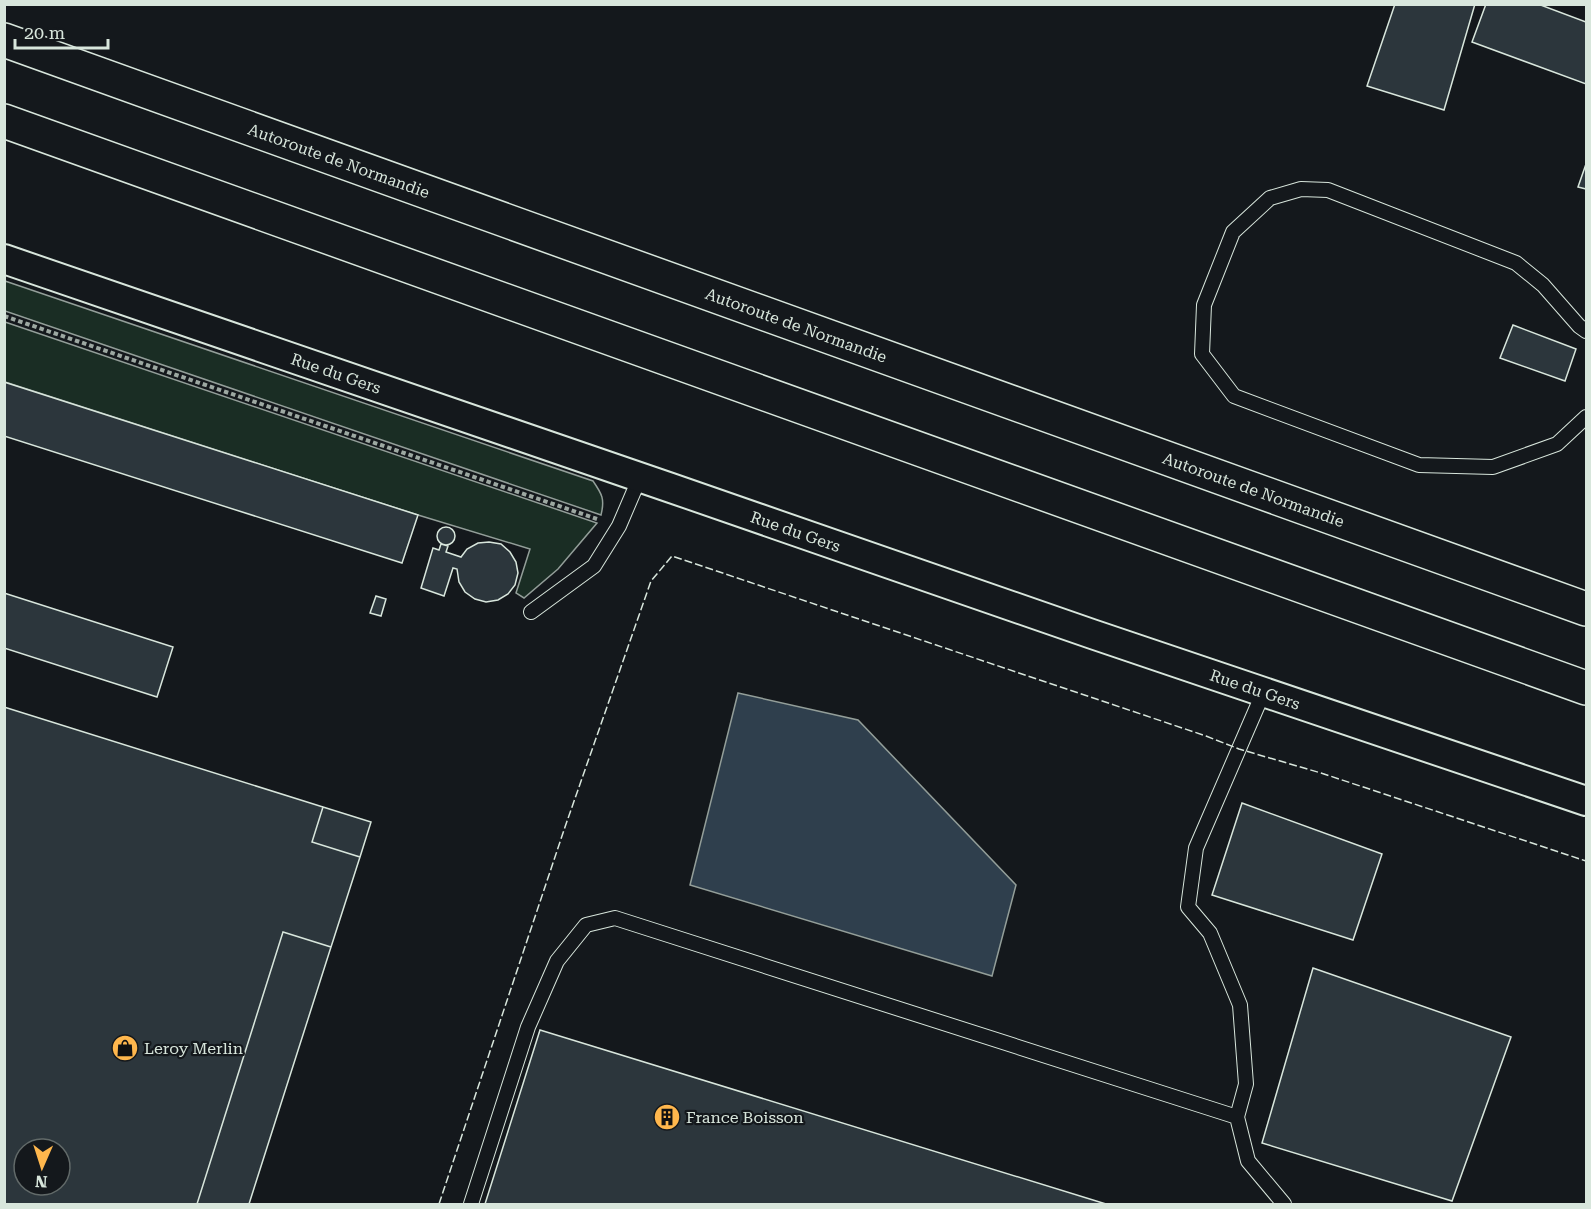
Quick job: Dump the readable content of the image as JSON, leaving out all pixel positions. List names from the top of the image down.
{
  "streets": {
    "highway": ["Autoroute de Normandie"],
    "street": ["Rue du Gers"]
  },
  "places": {
    "shop": ["Leroy Merlin"],
    "building": ["France Boisson"]
  },
  "scale_bar": "20 m",
  "north": "bottom"
}
